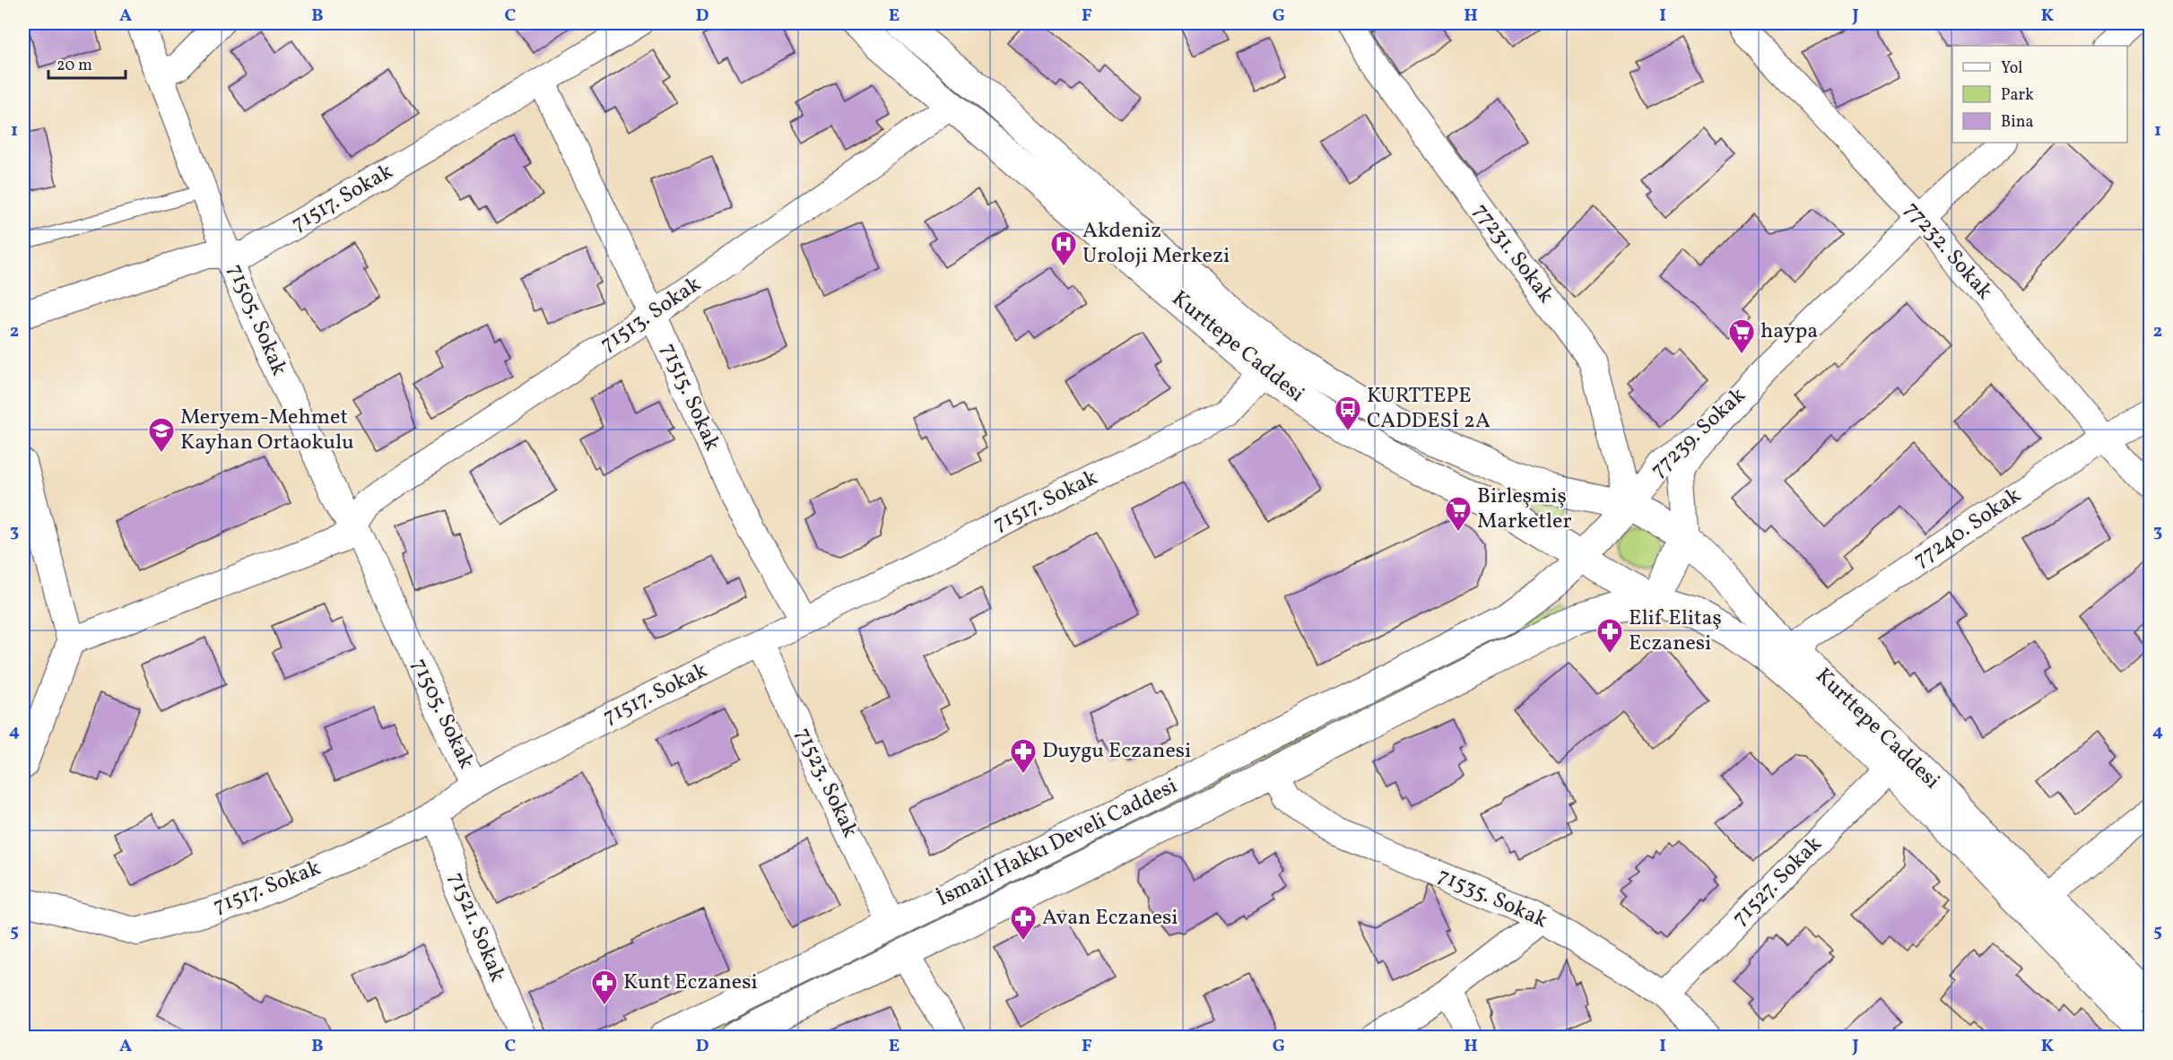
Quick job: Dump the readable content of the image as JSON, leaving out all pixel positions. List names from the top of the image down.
{
  "streets": {
    "main road": ["Kurttepe Caddesi", "İsmail Hakkı Develi Caddesi"],
    "street": [
      "71517. Sokak",
      "77232. Sokak",
      "77231. Sokak",
      "71513. Sokak",
      "71505. Sokak",
      "71515. Sokak",
      "77239. Sokak",
      "77240. Sokak",
      "71523. Sokak",
      "71527. Sokak",
      "71535. Sokak",
      "71521. Sokak"
    ]
  },
  "crossings": [
    ["71517. Sokak", "71505. Sokak"],
    ["71517. Sokak", "Kurttepe Caddesi"],
    ["71517. Sokak", "71515. Sokak"],
    ["71517. Sokak", "71523. Sokak"],
    ["71517. Sokak", "71521. Sokak"],
    ["77232. Sokak", "77239. Sokak"],
    ["77232. Sokak", "77240. Sokak"],
    ["77231. Sokak", "Kurttepe Caddesi"],
    ["77231. Sokak", "77239. Sokak"],
    ["77231. Sokak", "İsmail Hakkı Develi Caddesi"],
    ["71513. Sokak", "71505. Sokak"],
    ["71513. Sokak", "Kurttepe Caddesi"],
    ["71513. Sokak", "71515. Sokak"],
    ["Kurttepe Caddesi", "77239. Sokak"],
    ["Kurttepe Caddesi", "77240. Sokak"],
    ["Kurttepe Caddesi", "İsmail Hakkı Develi Caddesi"],
    ["Kurttepe Caddesi", "71527. Sokak"],
    ["77239. Sokak", "İsmail Hakkı Develi Caddesi"],
    ["71523. Sokak", "İsmail Hakkı Develi Caddesi"],
    ["İsmail Hakkı Develi Caddesi", "71535. Sokak"],
    ["71527. Sokak", "71535. Sokak"]
  ],
  "places": {
    "hospital": ["Akdeniz Uroloji Merkezi"],
    "supermarket": ["haypa", "Birleşmiş Marketler"],
    "bus stop": ["KURTTEPE CADDESİ 2A"],
    "school or university": ["Meryem-Mehmet Kayhan Ortaokulu"],
    "pharmacy": [
      "Elif Elitaş Eczanesi",
      "Duygu Eczanesi",
      "Avan Eczanesi",
      "Kunt Eczanesi"
    ]
  },
  "legend": ["Yol", "Park", "Bina"],
  "scale_bar": "20 m",
  "grid": {
    "columns": [
      "A",
      "B",
      "C",
      "D",
      "E",
      "F",
      "G",
      "H",
      "I",
      "J",
      "K"
    ],
    "rows": [
      "1",
      "2",
      "3",
      "4",
      "5"
    ]
  }
}
